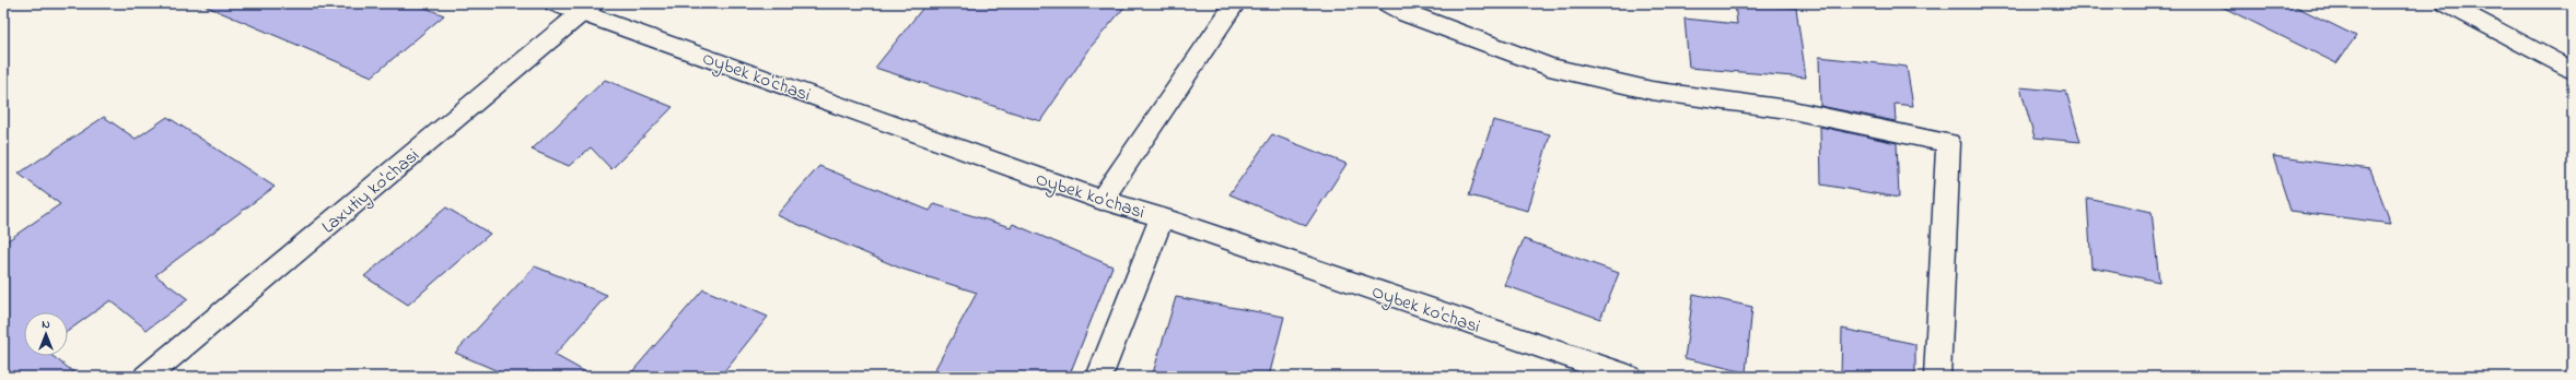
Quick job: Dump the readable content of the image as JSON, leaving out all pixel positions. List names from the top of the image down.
{
  "streets": {
    "street": ["Oybek ko'chasi", "Laxutiy ko'chasi"]
  },
  "crossings": [
    ["Oybek ko'chasi", "Laxutiy ko'chasi"]
  ],
  "north": "top"
}
